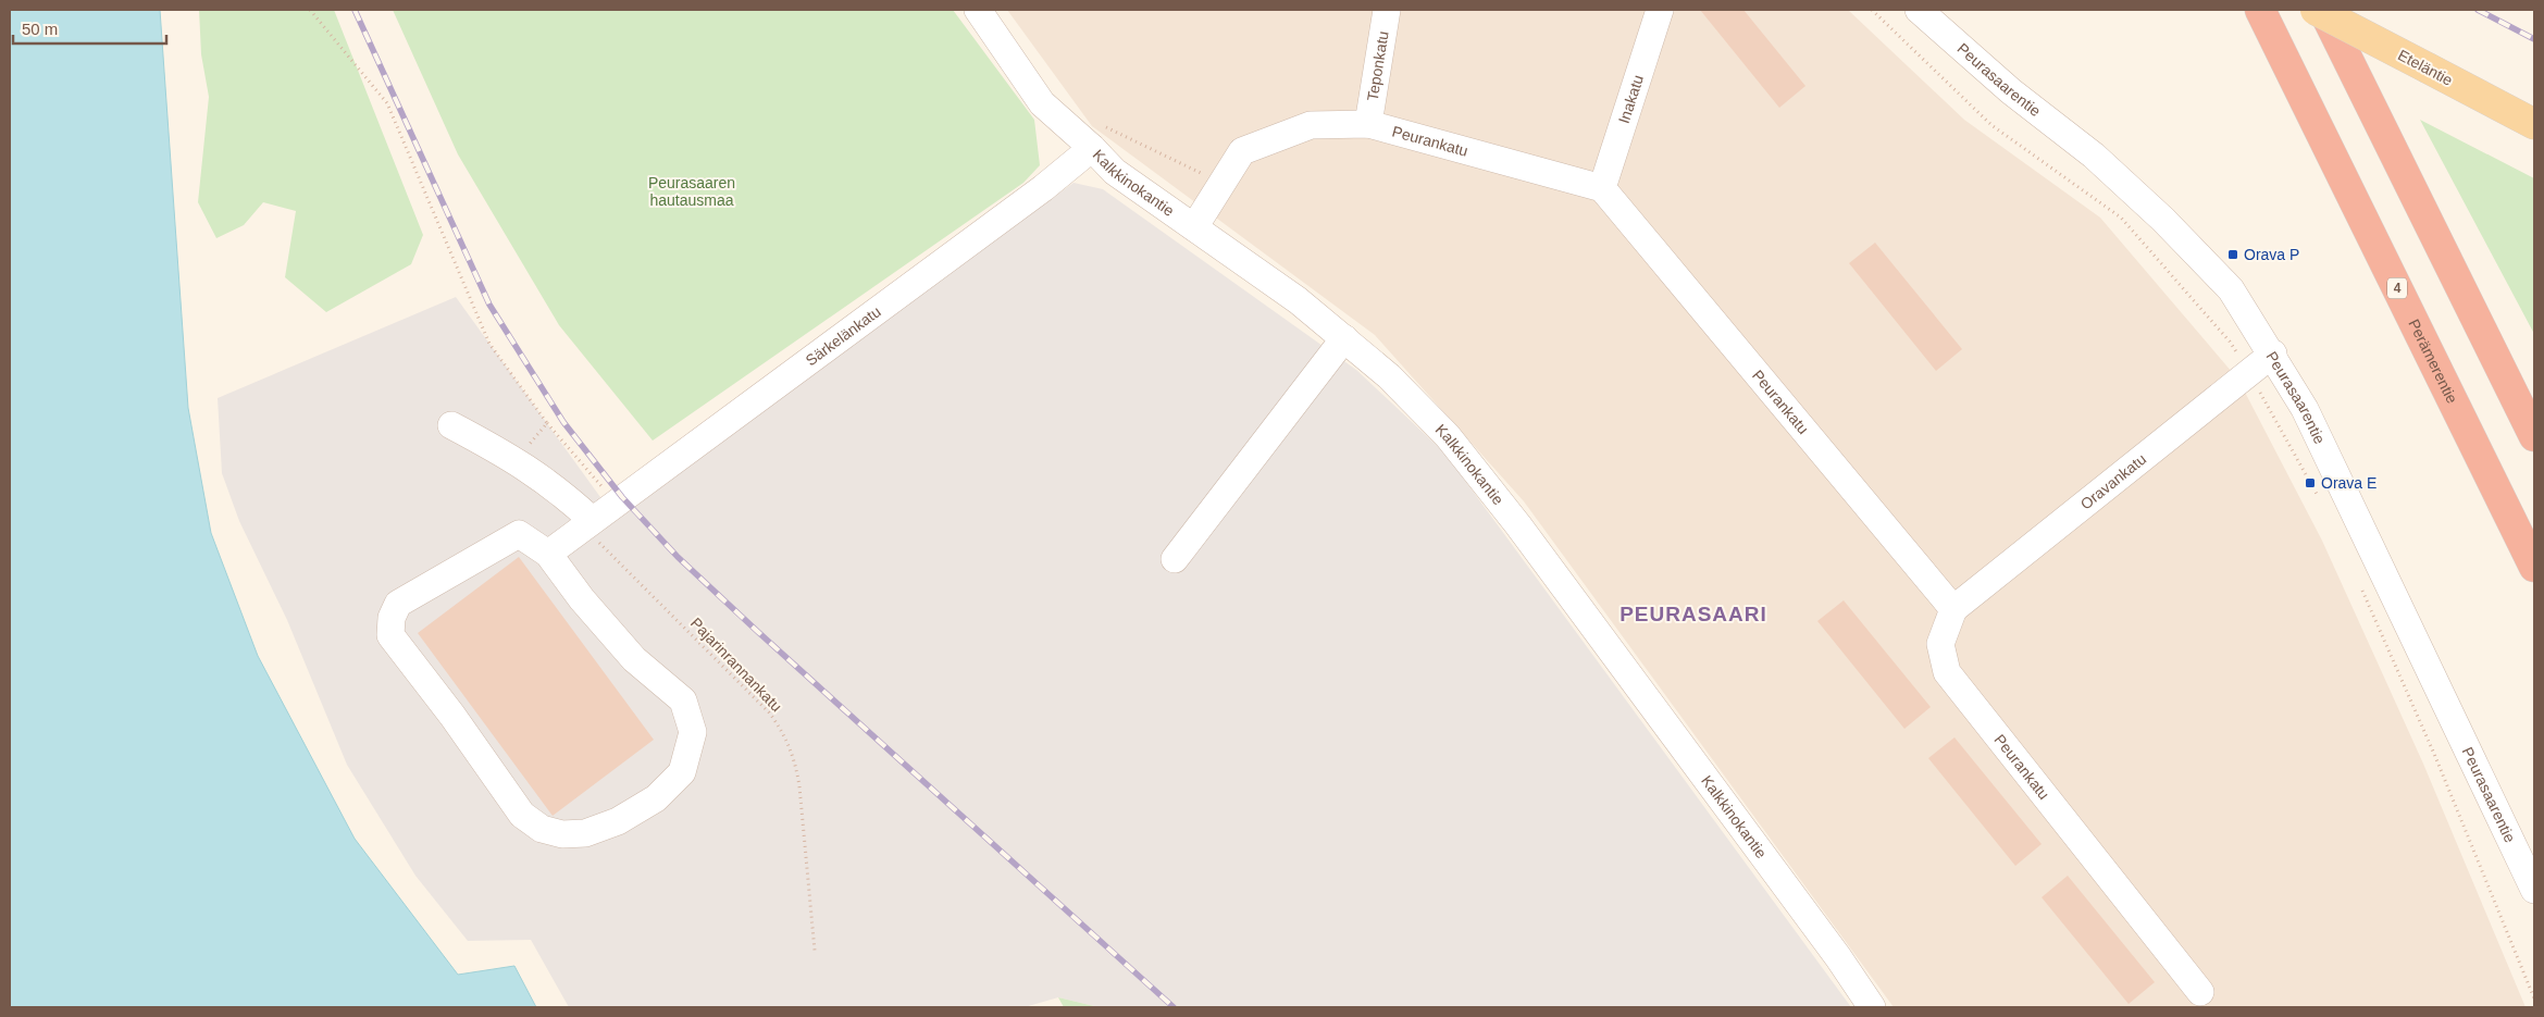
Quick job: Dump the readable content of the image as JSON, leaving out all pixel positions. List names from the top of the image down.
{
  "streets": {
    "highway": ["4", "Perämerentie"],
    "main road": ["Eteläntie"],
    "street": [
      "Teponkatu",
      "Peurasaarentie",
      "Inakatu",
      "Peurankatu",
      "Kalkkinokantie",
      "Särkelänkatu",
      "Oravankatu"
    ],
    "path": ["Pajarinrannankatu"]
  },
  "crossings": [
    ["Teponkatu", "Peurankatu"],
    ["Peurasaarentie", "Oravankatu"],
    ["Inakatu", "Peurankatu"],
    ["Peurankatu", "Kalkkinokantie"],
    ["Peurankatu", "Oravankatu"],
    ["Kalkkinokantie", "Särkelänkatu"],
    ["Särkelänkatu", "Pajarinrannankatu"]
  ],
  "districts": ["PEURASAARI"],
  "parks": ["Peurasaaren hautausmaa"],
  "places": {
    "transit": ["Orava P", "Orava E"]
  },
  "scale_bar": "50 m"
}
